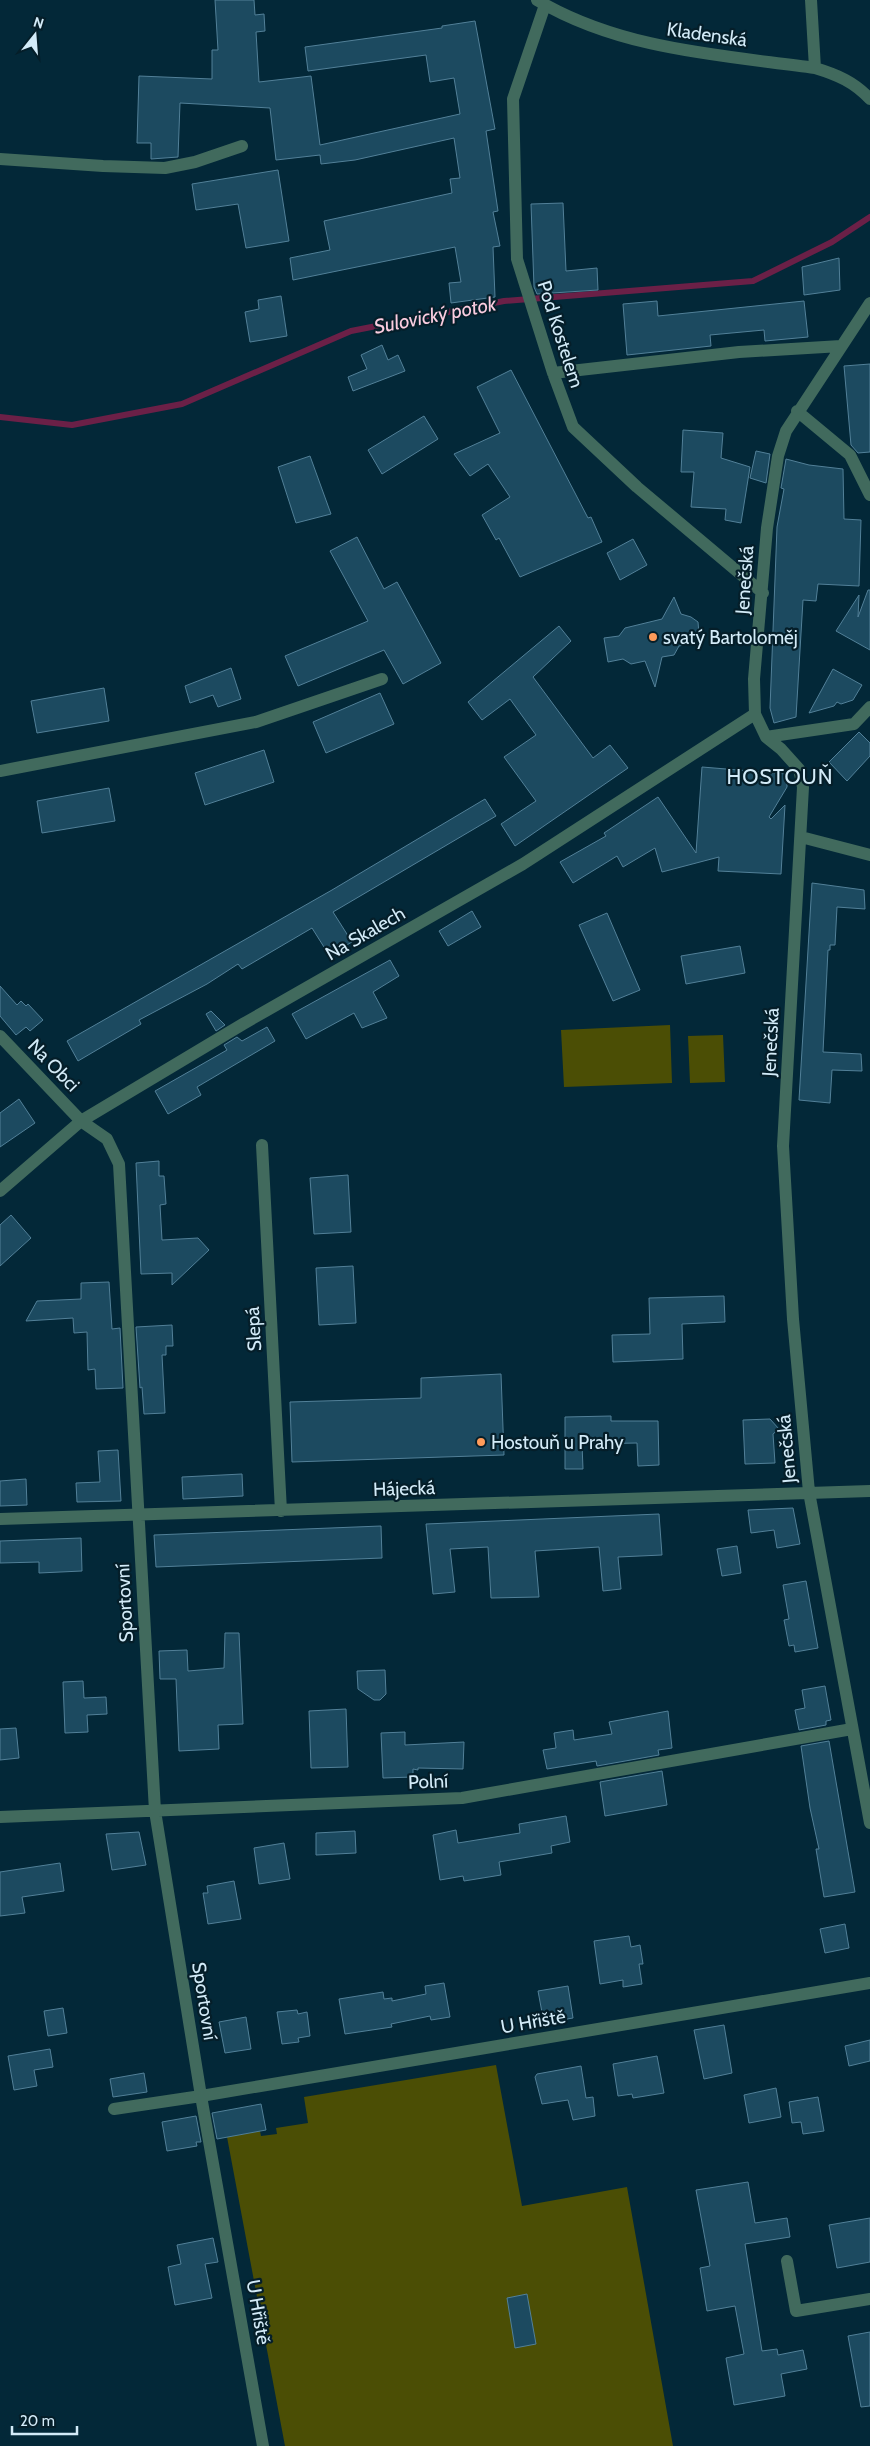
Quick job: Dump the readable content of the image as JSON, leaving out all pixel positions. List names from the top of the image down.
{
  "streets": {
    "street": [
      "Kladenská",
      "Pod Kostelem",
      "Jenečská",
      "Na Skalech",
      "Na Obci",
      "Slepá",
      "Hájecká",
      "Sportovní",
      "Polní",
      "U Hřiště"
    ]
  },
  "crossings": [
    ["Kladenská", "Pod Kostelem"],
    ["Pod Kostelem", "Jenečská"],
    ["Jenečská", "Na Skalech"],
    ["Jenečská", "Hájecká"],
    ["Jenečská", "Polní"],
    ["Na Skalech", "Na Obci"],
    ["Na Skalech", "Sportovní"],
    ["Na Obci", "Sportovní"],
    ["Slepá", "Hájecká"],
    ["Hájecká", "Sportovní"],
    ["Sportovní", "Polní"],
    ["Sportovní", "U Hřiště"]
  ],
  "districts": ["HOSTOUŇ"],
  "water": ["Sulovický potok"],
  "places": ["svatý Bartoloměj", "Hostouň u Prahy"],
  "scale_bar": "20 m",
  "north": "top"
}
